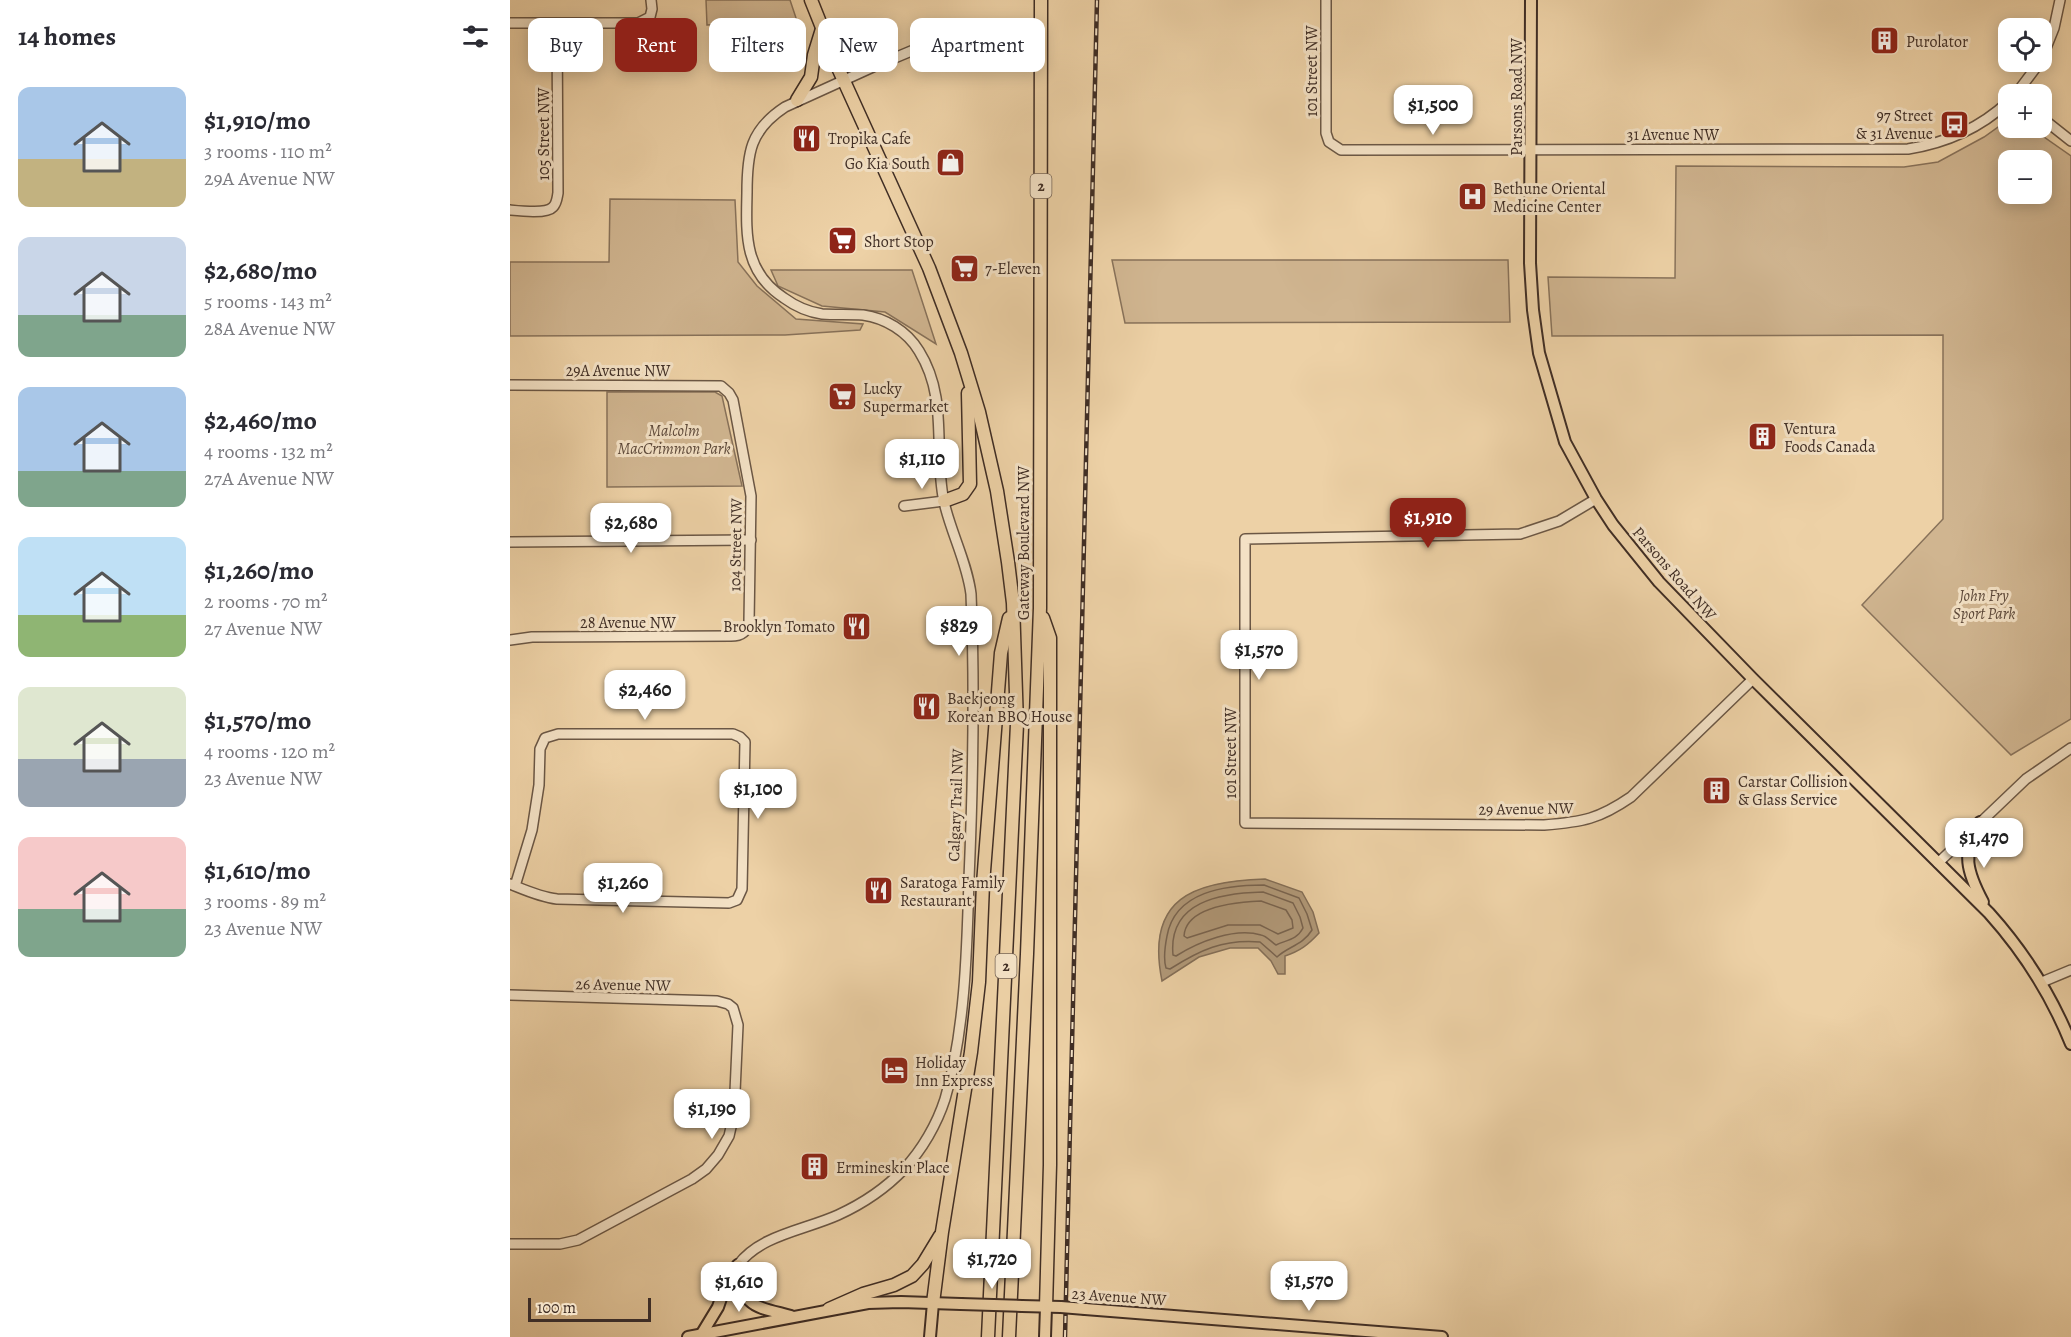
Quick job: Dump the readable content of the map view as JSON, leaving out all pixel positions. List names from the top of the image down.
{
  "streets": {
    "highway": ["2", "Gateway Boulevard NW"],
    "main road": ["Parsons Road NW", "23 Avenue NW"],
    "street": [
      "101 Street NW",
      "105 Street NW",
      "31 Avenue NW",
      "29A Avenue NW",
      "104 Street NW",
      "28 Avenue NW",
      "Calgary Trail NW",
      "29 Avenue NW",
      "26 Avenue NW"
    ]
  },
  "crossings": [
    ["101 Street NW", "Parsons Road NW"],
    ["101 Street NW", "31 Avenue NW"],
    ["101 Street NW", "29 Avenue NW"],
    ["Parsons Road NW", "31 Avenue NW"],
    ["Parsons Road NW", "29 Avenue NW"],
    ["2", "Calgary Trail NW"],
    ["29A Avenue NW", "104 Street NW"],
    ["104 Street NW", "28 Avenue NW"]
  ],
  "parks": ["Malcolm MacCrimmon Park", "John Fry Sport Park"],
  "places": {
    "building": [
      "Purolator",
      "Ventura Foods Canada",
      "Carstar Collision & Glass Service",
      "Ermineskin Place"
    ],
    "bus stop": ["97 Street & 31 Avenue"],
    "restaurant": [
      "Tropika Cafe",
      "Brooklyn Tomato",
      "Baekjeong Korean BBQ House",
      "Saratoga Family Restaurant"
    ],
    "shop": ["Go Kia South"],
    "hospital": ["Bethune Oriental Medicine Center"],
    "supermarket": ["Short Stop", "7-Eleven", "Lucky Supermarket"],
    "hotel": ["Holiday Inn Express"]
  },
  "scale_bar": "100 m",
  "page": {
    "heading": "14 homes",
    "map_buttons": ["+", "−"],
    "chip": [
      "Buy",
      "Rent",
      "Filters",
      "New",
      "Apartment"
    ],
    "list": [
      {
        "name": "$1,910/mo",
        "note": "3 rooms · 110 m² · 29A Avenue NW"
      },
      {
        "name": "$2,680/mo",
        "note": "5 rooms · 143 m² · 28A Avenue NW"
      },
      {
        "name": "$2,460/mo",
        "note": "4 rooms · 132 m² · 27A Avenue NW"
      },
      {
        "name": "$1,260/mo",
        "note": "2 rooms · 70 m² · 27 Avenue NW"
      },
      {
        "name": "$1,570/mo",
        "note": "4 rooms · 120 m² · 23 Avenue NW"
      },
      {
        "name": "$1,610/mo",
        "note": "3 rooms · 89 m² · 23 Avenue NW"
      }
    ],
    "price": [
      "$1,500",
      "$1,110",
      "$1,910",
      "$2,680",
      "$829",
      "$1,570",
      "$2,460",
      "$1,100",
      "$1,470",
      "$1,260",
      "$1,190",
      "$1,720",
      "$1,570",
      "$1,610"
    ],
    "scale": "100 m"
  }
}
